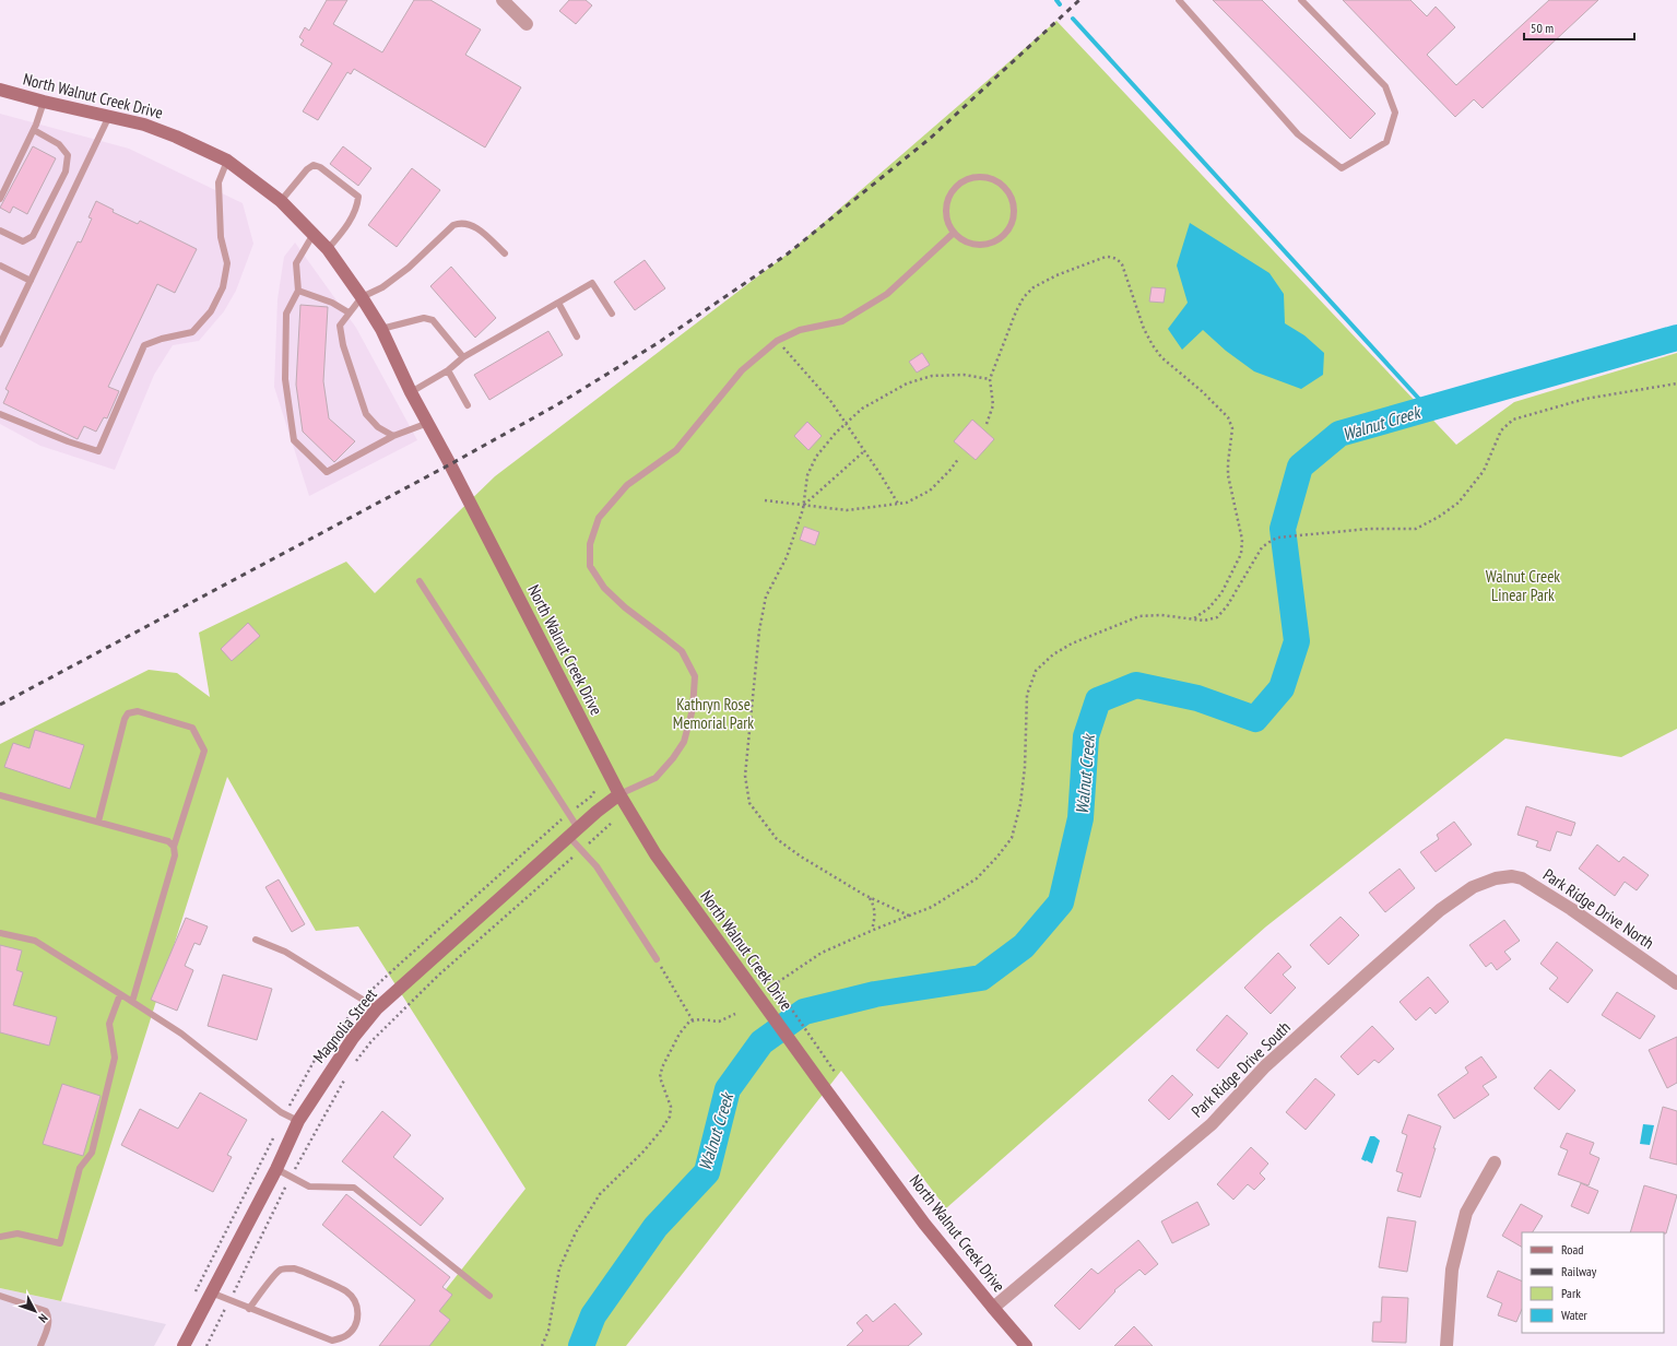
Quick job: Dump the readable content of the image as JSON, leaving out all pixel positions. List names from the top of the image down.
{
  "streets": {
    "main road": ["North Walnut Creek Drive", "Magnolia Street"],
    "street": ["Park Ridge Drive North", "Park Ridge Drive South"]
  },
  "crossings": [
    ["North Walnut Creek Drive", "Magnolia Street"],
    ["North Walnut Creek Drive", "Park Ridge Drive South"],
    ["Park Ridge Drive North", "Park Ridge Drive South"]
  ],
  "water": ["Walnut Creek"],
  "parks": ["Walnut Creek Linear Park", "Kathryn Rose Memorial Park"],
  "legend": [
    "Road",
    "Railway",
    "Park",
    "Water"
  ],
  "scale_bar": "50 m",
  "north": "bottom right"
}
